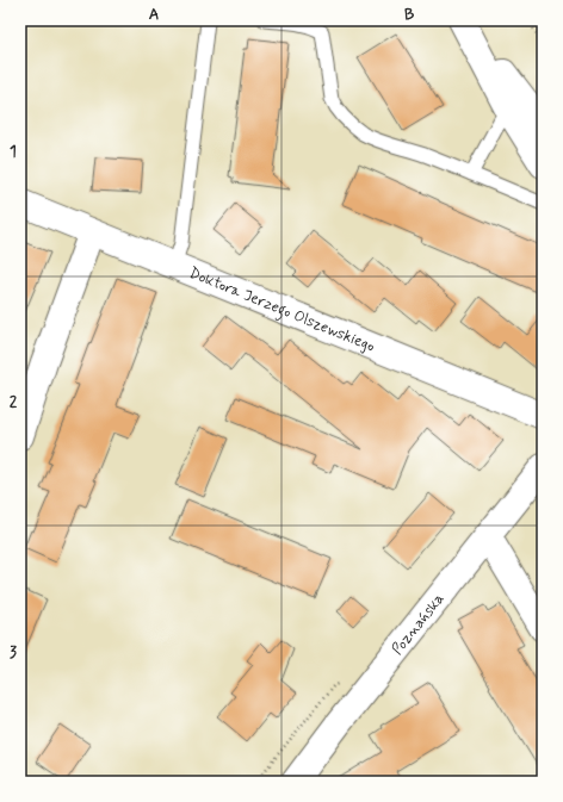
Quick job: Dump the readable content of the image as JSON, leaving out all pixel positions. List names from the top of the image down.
{
  "streets": {
    "street": ["Doktora Jerzego Olszewskiego", "Poznańska"]
  },
  "grid": {
    "columns": ["A", "B"],
    "rows": ["1", "2", "3"]
  }
}
